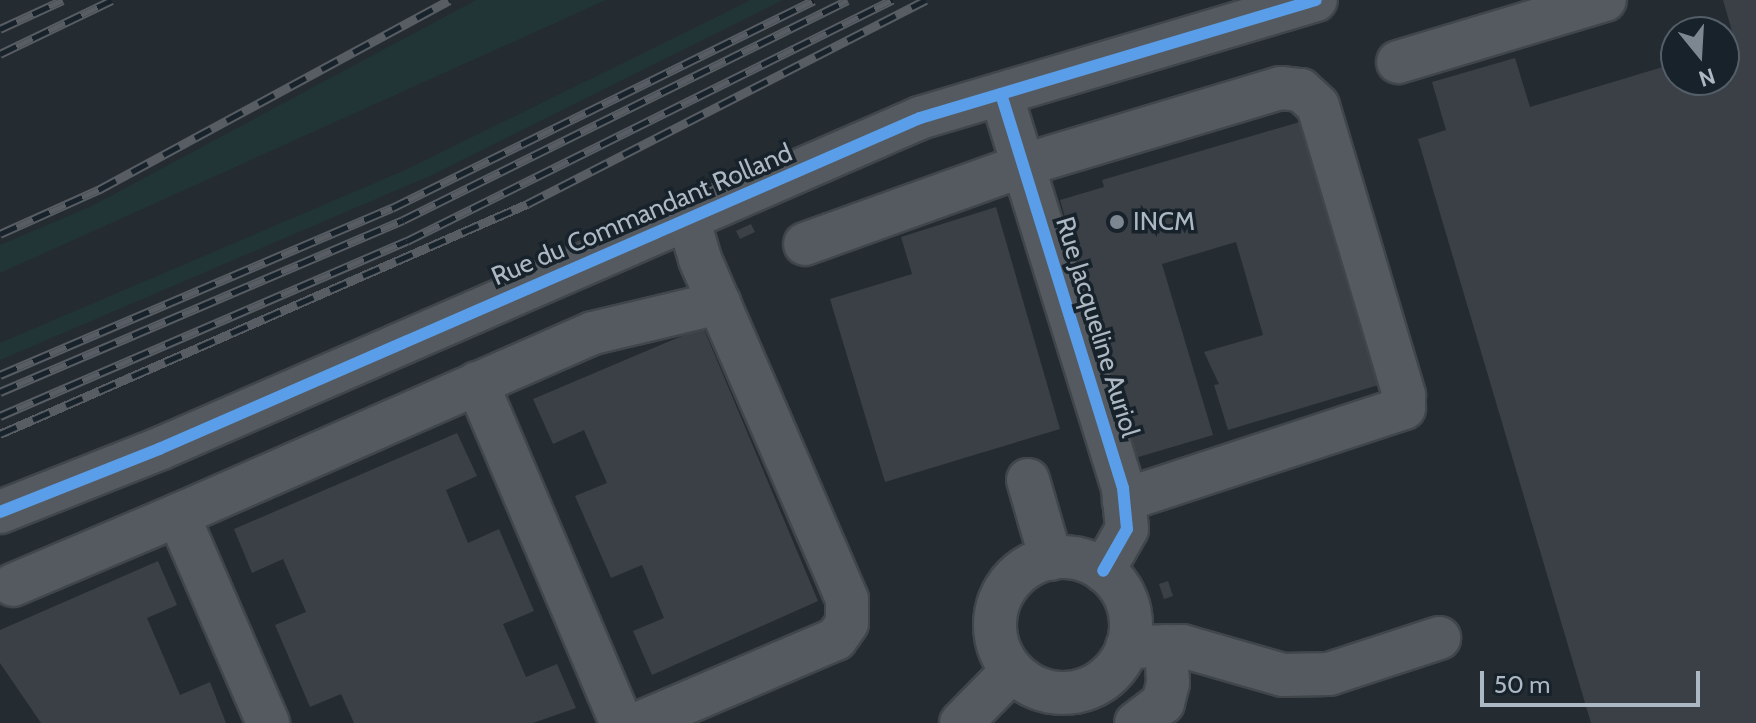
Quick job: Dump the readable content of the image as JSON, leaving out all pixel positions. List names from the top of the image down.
{
  "streets": {
    "street": ["Rue du Commandant Rolland", "Rue Jacqueline Auriol"]
  },
  "crossings": [
    ["Rue du Commandant Rolland", "Rue Jacqueline Auriol"]
  ],
  "places": ["INCM"],
  "scale_bar": "50 m",
  "north": "bottom"
}
